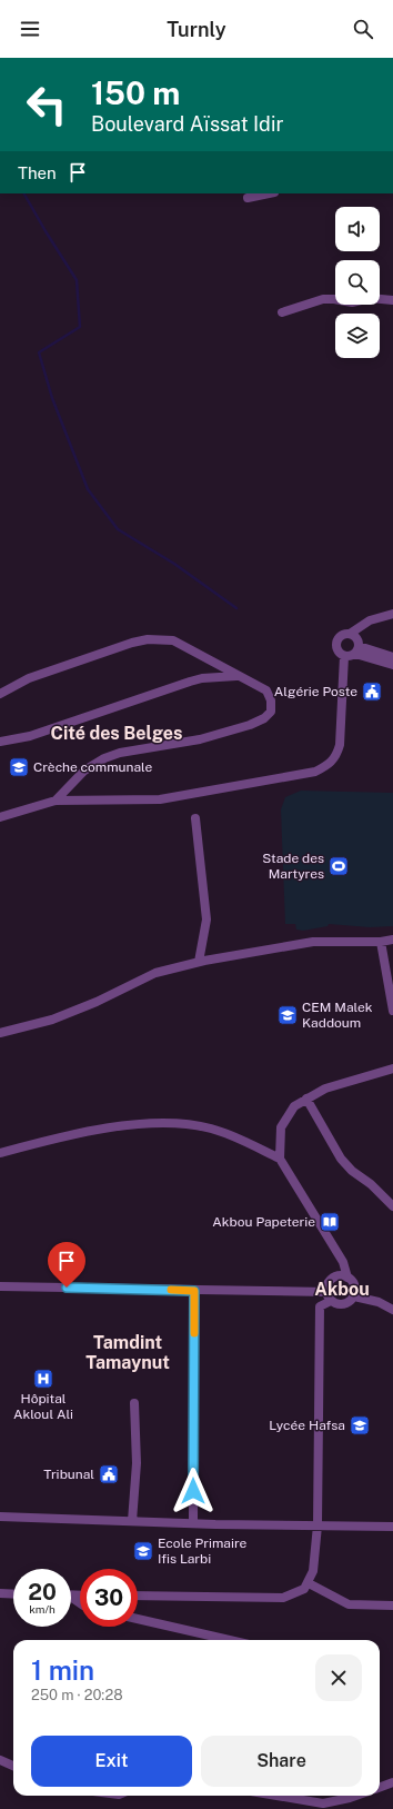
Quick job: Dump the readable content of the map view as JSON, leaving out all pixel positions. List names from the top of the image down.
{
  "districts": ["Cité des Belges", "Akbou", "Tamdint Tamaynut"],
  "places": {
    "public building": ["Algérie Poste", "Tribunal"],
    "school or university": [
      "Crèche communale",
      "CEM Malek Kaddoum",
      "Lycée Hafsa",
      "Ecole Primaire Ifis Larbi"
    ],
    "sports": ["Stade des Martyres"],
    "library": ["Akbou Papeterie"],
    "hospital": ["Hôpital Akloul Ali"]
  },
  "page": {
    "header": "Turnly",
    "turn": ["150 m", "Boulevard Aïssat Idir"],
    "then": "Then",
    "speed": "20 km/h",
    "limit": "30",
    "heading": ["1 min", "250 m · 20:28"],
    "buttons": ["Exit", "Share"]
  }
}
